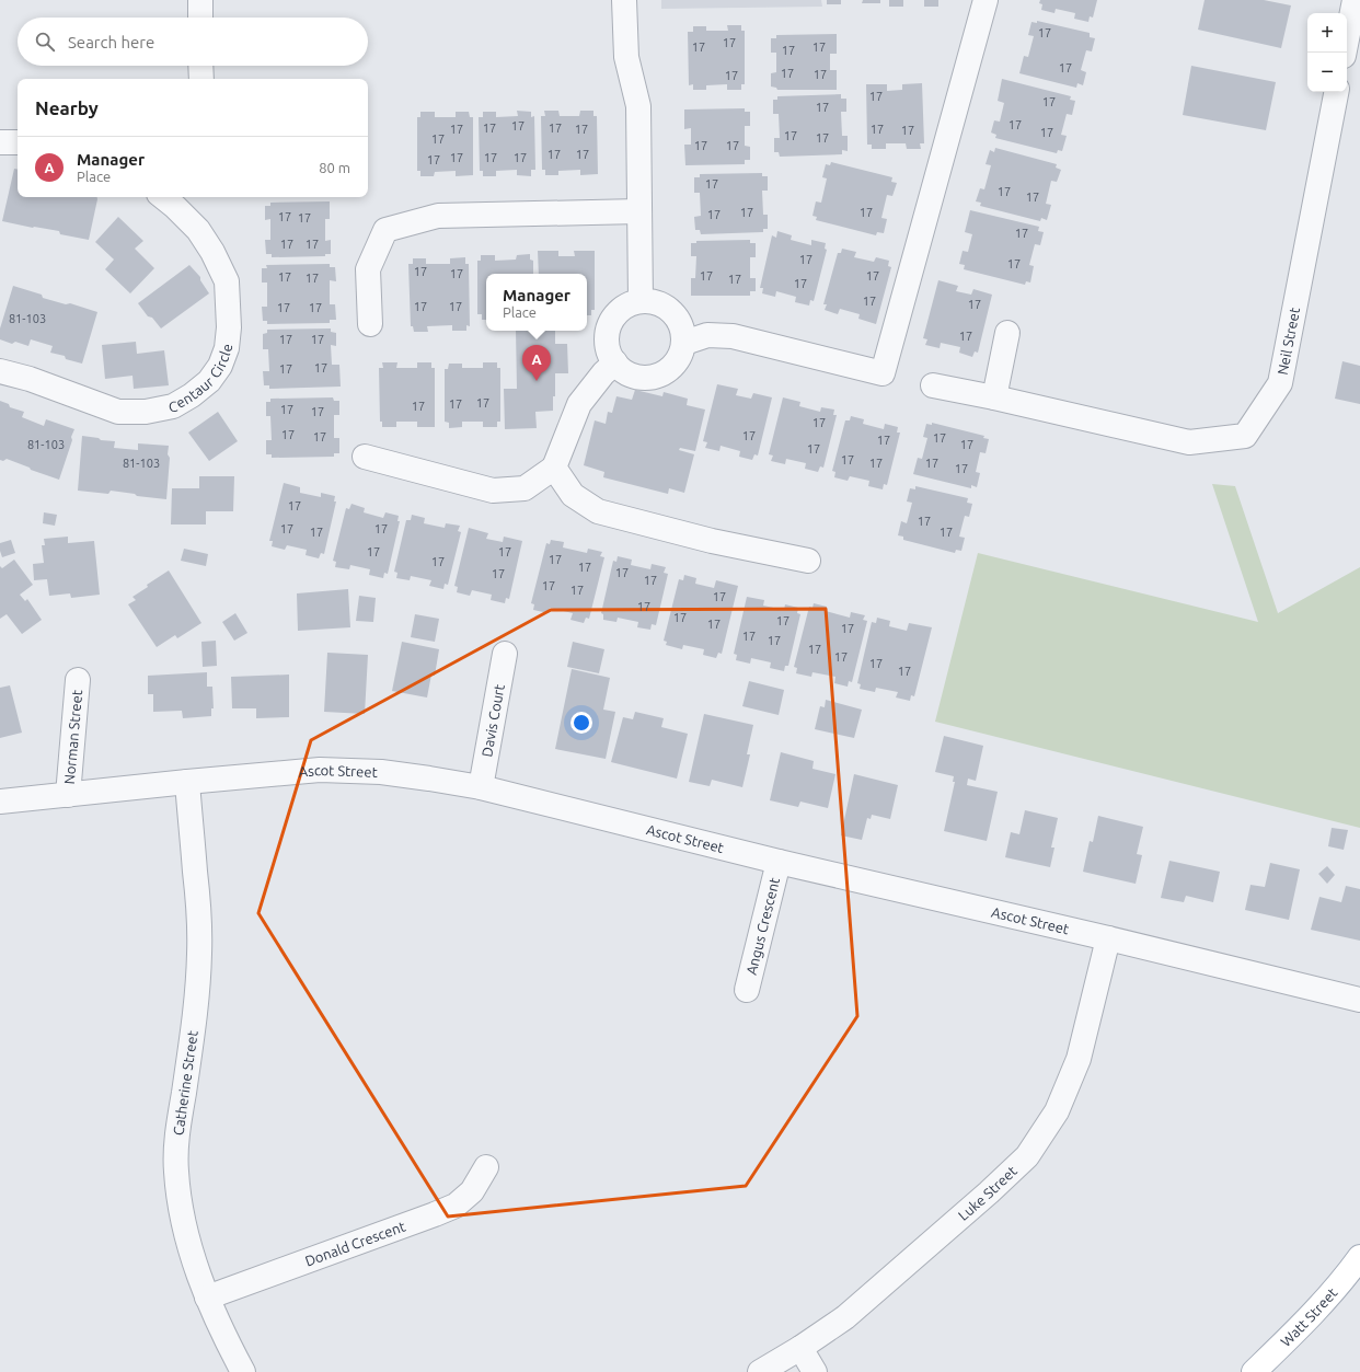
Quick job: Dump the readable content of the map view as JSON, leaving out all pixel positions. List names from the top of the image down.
{
  "streets": {
    "main road": ["Watt Street"],
    "street": [
      "Neil Street",
      "Centaur Circle",
      "Davis Court",
      "Norman Street",
      "Ascot Street",
      "Angus Crescent",
      "Catherine Street",
      "Luke Street",
      "Donald Crescent"
    ]
  },
  "crossings": [
    ["Davis Court", "Ascot Street"],
    ["Norman Street", "Ascot Street"],
    ["Ascot Street", "Angus Crescent"],
    ["Ascot Street", "Catherine Street"],
    ["Ascot Street", "Luke Street"],
    ["Catherine Street", "Donald Crescent"]
  ],
  "house_numbers": [
    "17",
    "17",
    "17",
    "17",
    "17",
    "17",
    "17",
    "17",
    "17",
    "17",
    "17",
    "17",
    "17",
    "17",
    "17",
    "17",
    "17",
    "17",
    "17",
    "17",
    "17",
    "17",
    "17",
    "17",
    "17",
    "17",
    "17",
    "17",
    "17",
    "17",
    "17",
    "17",
    "17",
    "17",
    "17",
    "17",
    "17",
    "17",
    "17",
    "17",
    "17",
    "17",
    "17",
    "17",
    "17",
    "17",
    "17",
    "17",
    "17",
    "17",
    "17",
    "17",
    "17",
    "17",
    "17",
    "17",
    "17",
    "17",
    "17",
    "81-103",
    "17",
    "17",
    "17",
    "17",
    "17",
    "17",
    "17",
    "17",
    "17",
    "17",
    "17",
    "17",
    "17",
    "17",
    "17",
    "17",
    "81-103",
    "17",
    "17",
    "17",
    "81-103",
    "17",
    "17",
    "17",
    "17",
    "17",
    "17",
    "17",
    "17",
    "17",
    "17",
    "17",
    "17",
    "17",
    "17",
    "17",
    "17",
    "17",
    "17",
    "17",
    "17",
    "17",
    "17",
    "17",
    "17",
    "17",
    "17",
    "17",
    "17",
    "17",
    "17",
    "17"
  ],
  "page": {
    "map_buttons": ["+", "−"],
    "search": "Search here",
    "heading": "Nearby",
    "list": [
      {
        "mark": "A",
        "name": "Manager",
        "note": "Place",
        "value": "80 m"
      }
    ],
    "popup": ["Manager", "Place"],
    "pins": "A"
  }
}
